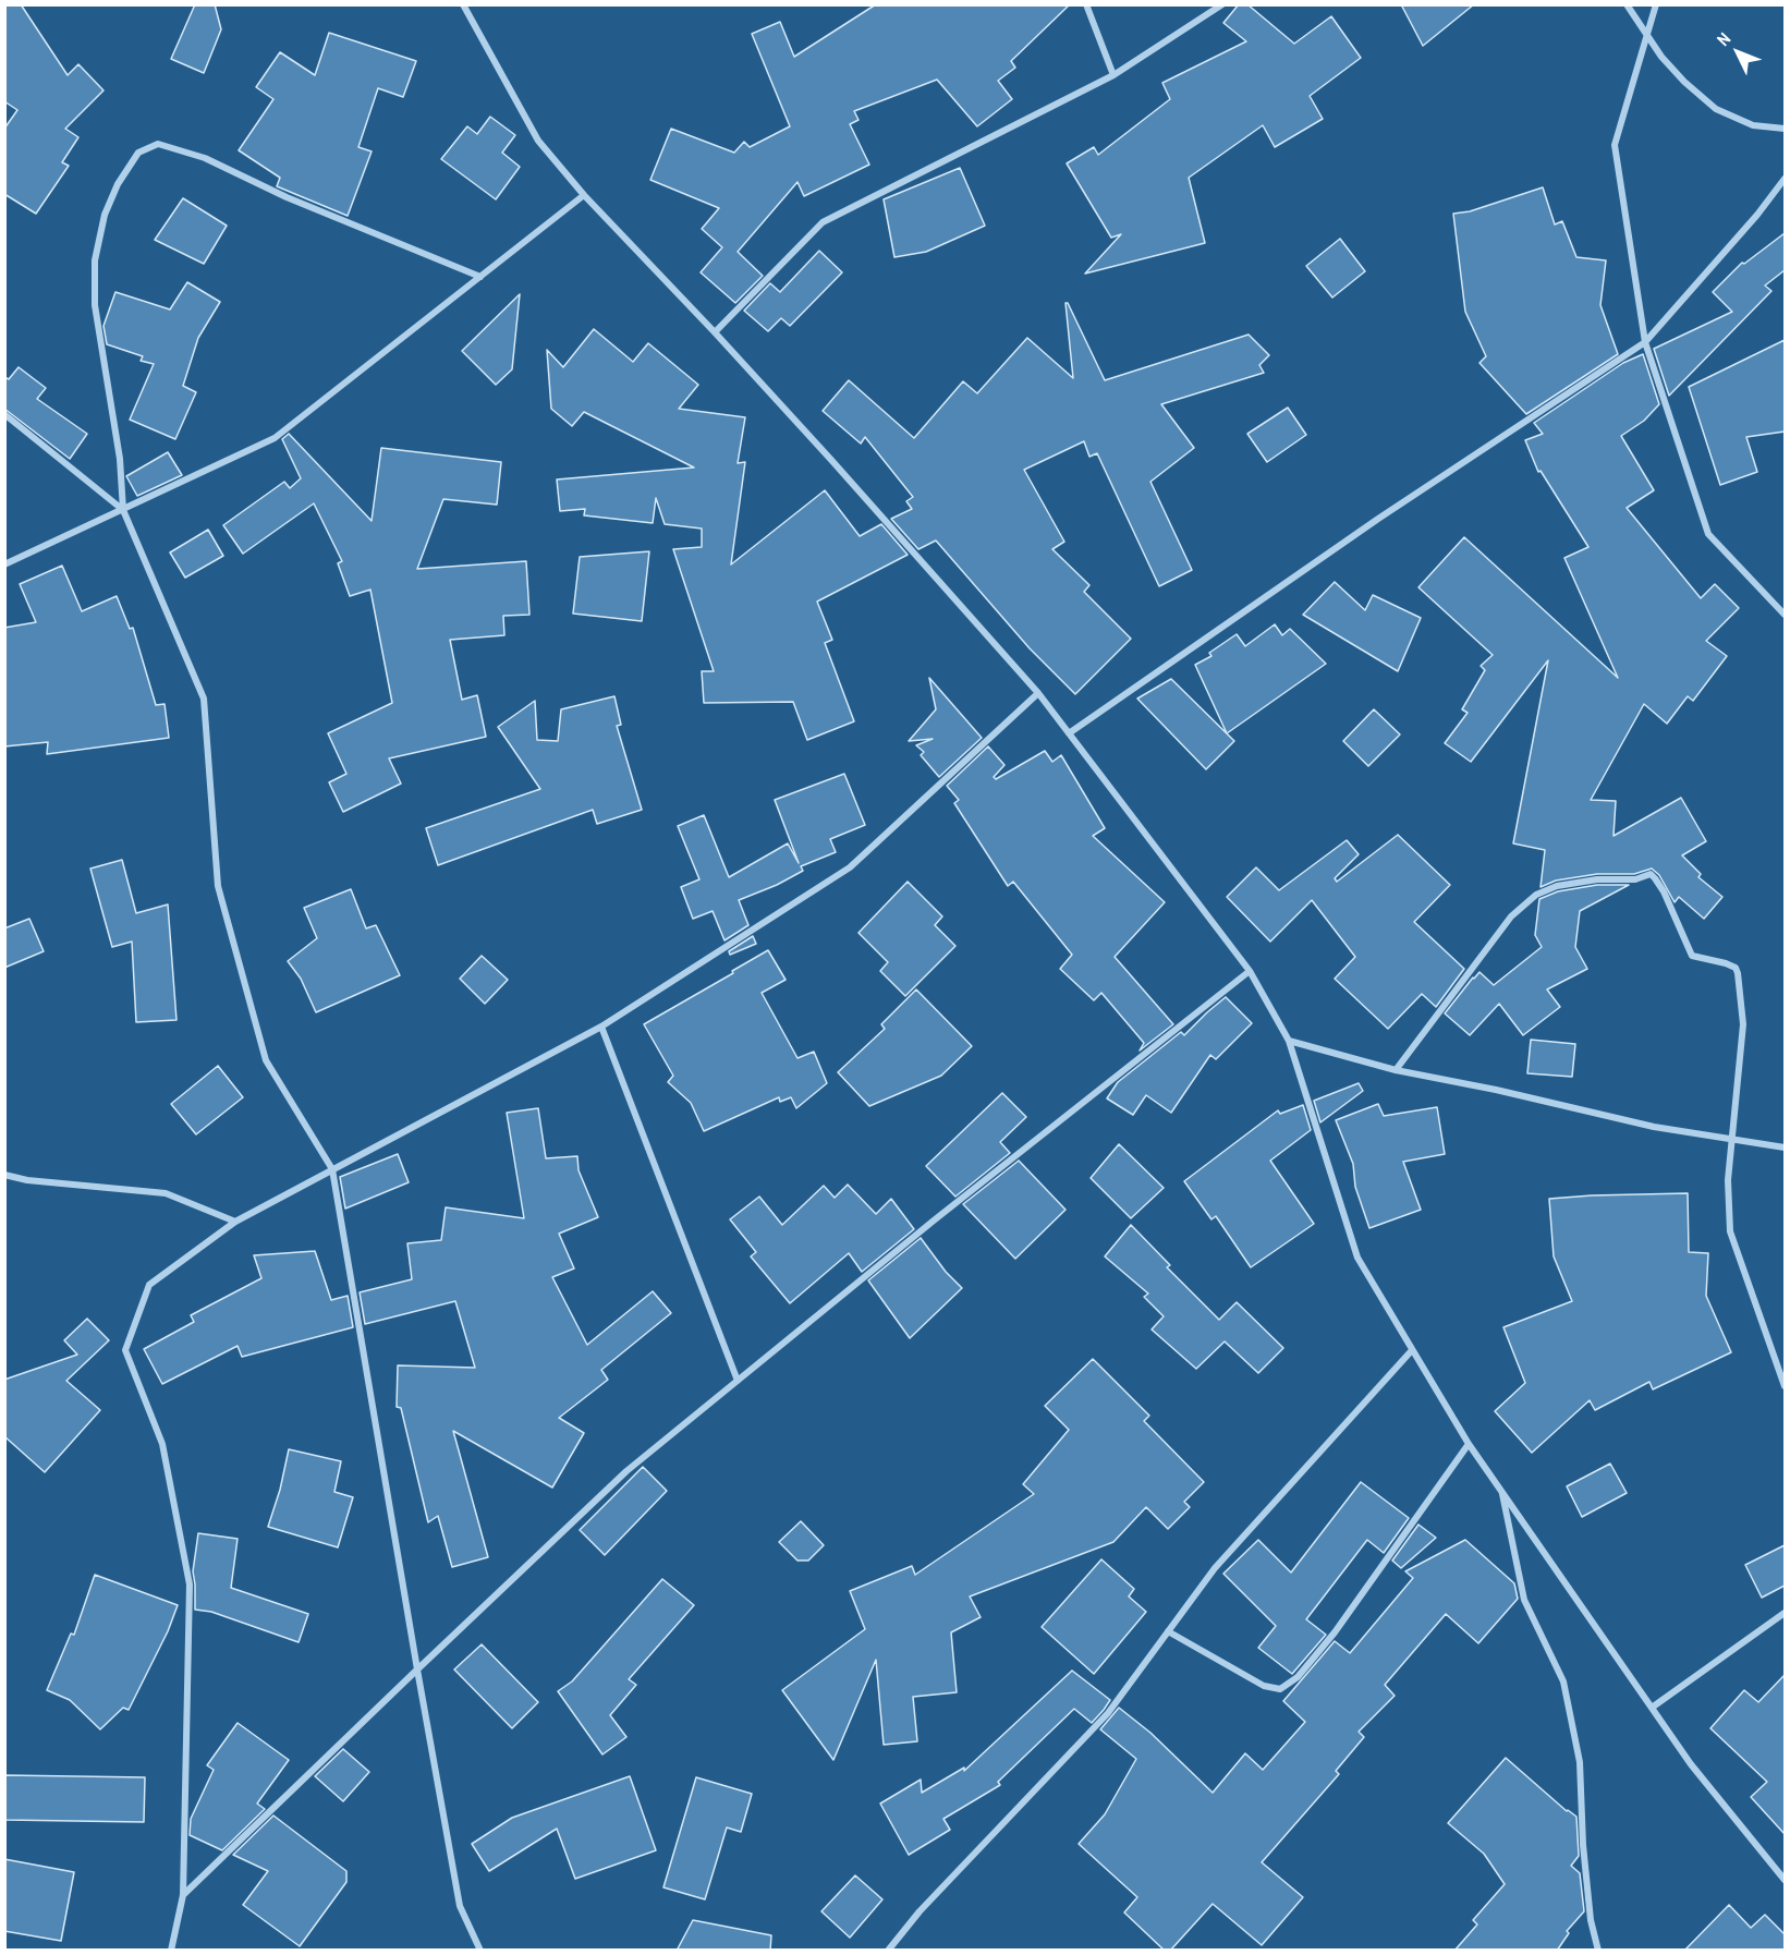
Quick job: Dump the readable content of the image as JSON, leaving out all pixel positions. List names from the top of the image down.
{
  "north": "top left"
}
